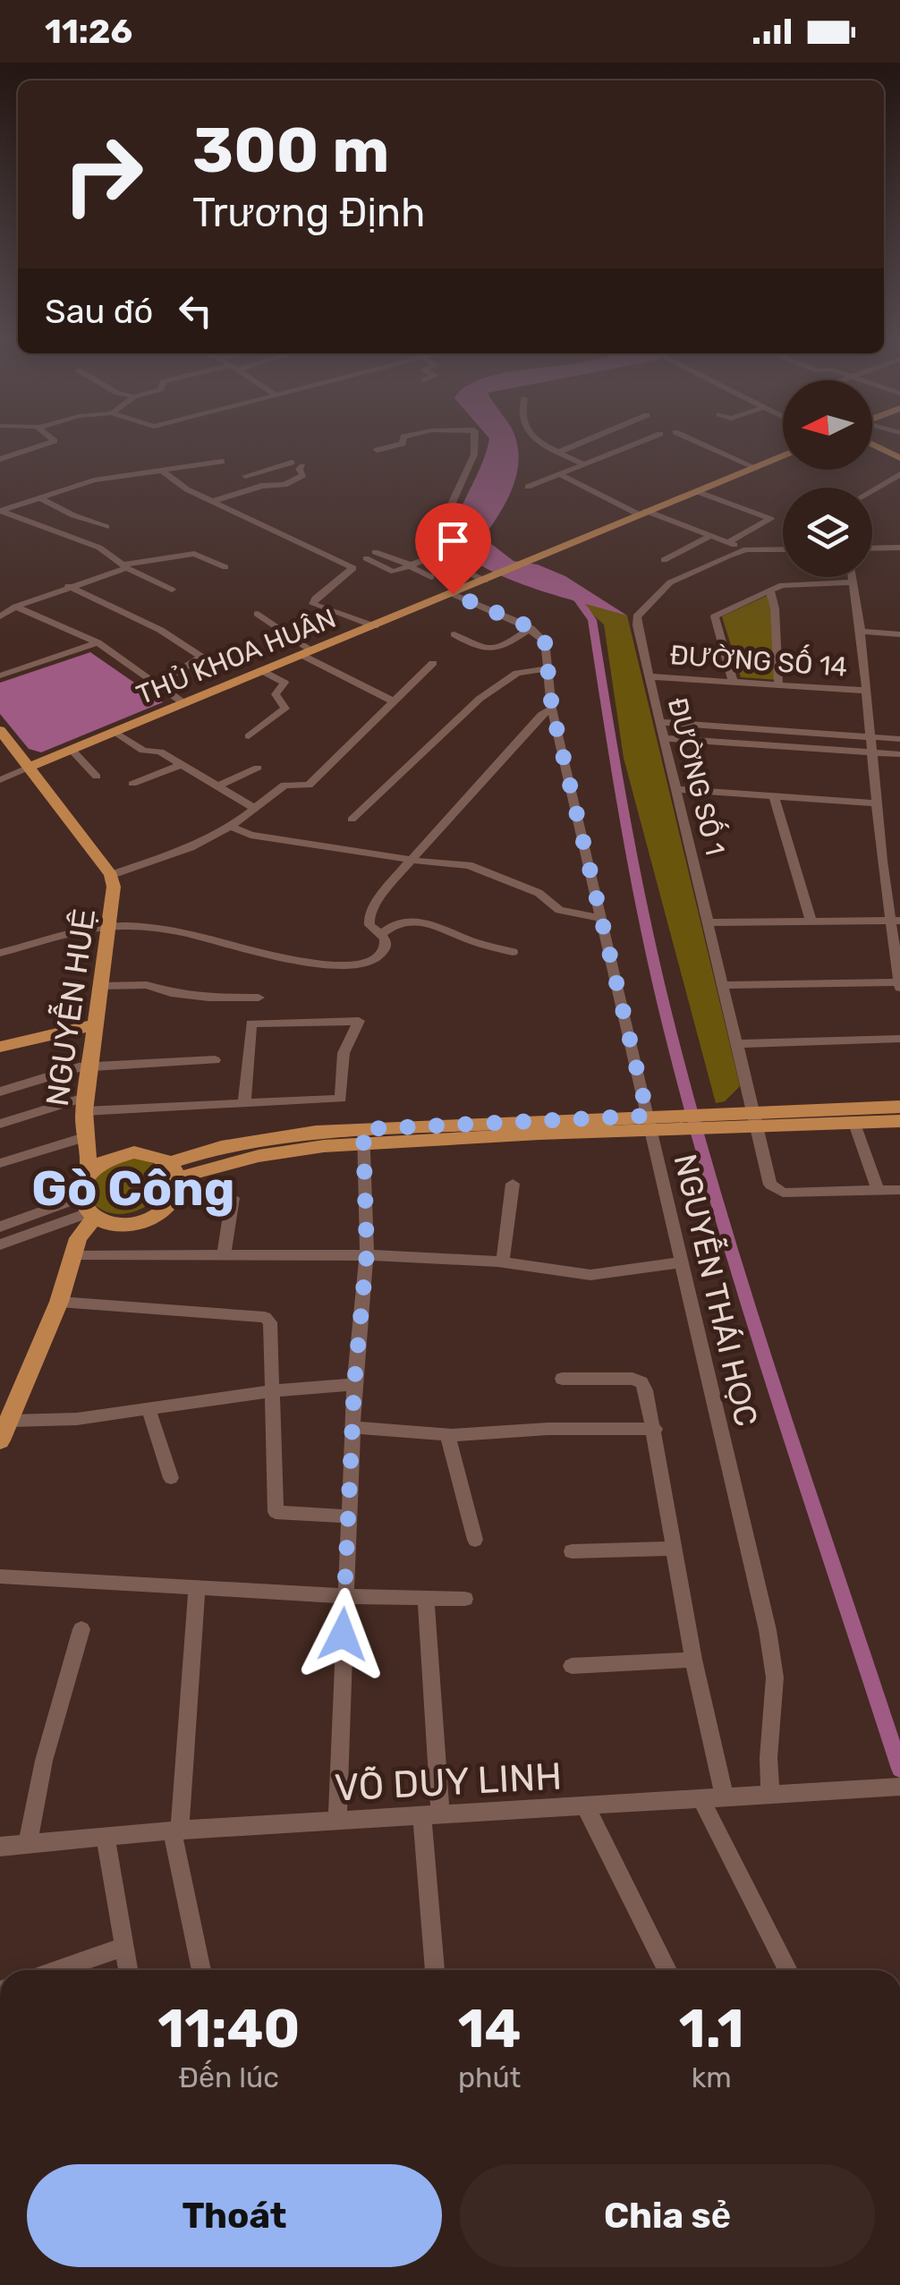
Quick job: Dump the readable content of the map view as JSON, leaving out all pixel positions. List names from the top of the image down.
{
  "streets": {
    "main road": ["THỦ KHOA HUÂN", "NGUYỄN HUỆ"],
    "street": [
      "ĐƯỜNG SỐ 14",
      "ĐƯỜNG SỐ 1",
      "NGUYỄN THÁI HỌC",
      "VÕ DUY LINH"
    ]
  },
  "crossings": [
    ["THỦ KHOA HUÂN", "NGUYỄN HUỆ"],
    ["ĐƯỜNG SỐ 14", "ĐƯỜNG SỐ 1"],
    ["NGUYỄN THÁI HỌC", "VÕ DUY LINH"]
  ],
  "districts": ["Gò Công"],
  "north": "left",
  "page": {
    "status": "11:26",
    "turn": ["300 m", "Trương Định"],
    "then": "Sau đó",
    "eta": [
      "11:40",
      "Đến lúc",
      "14",
      "phút",
      "1.1",
      "km"
    ],
    "buttons": ["Thoát", "Chia sẻ"]
  }
}
